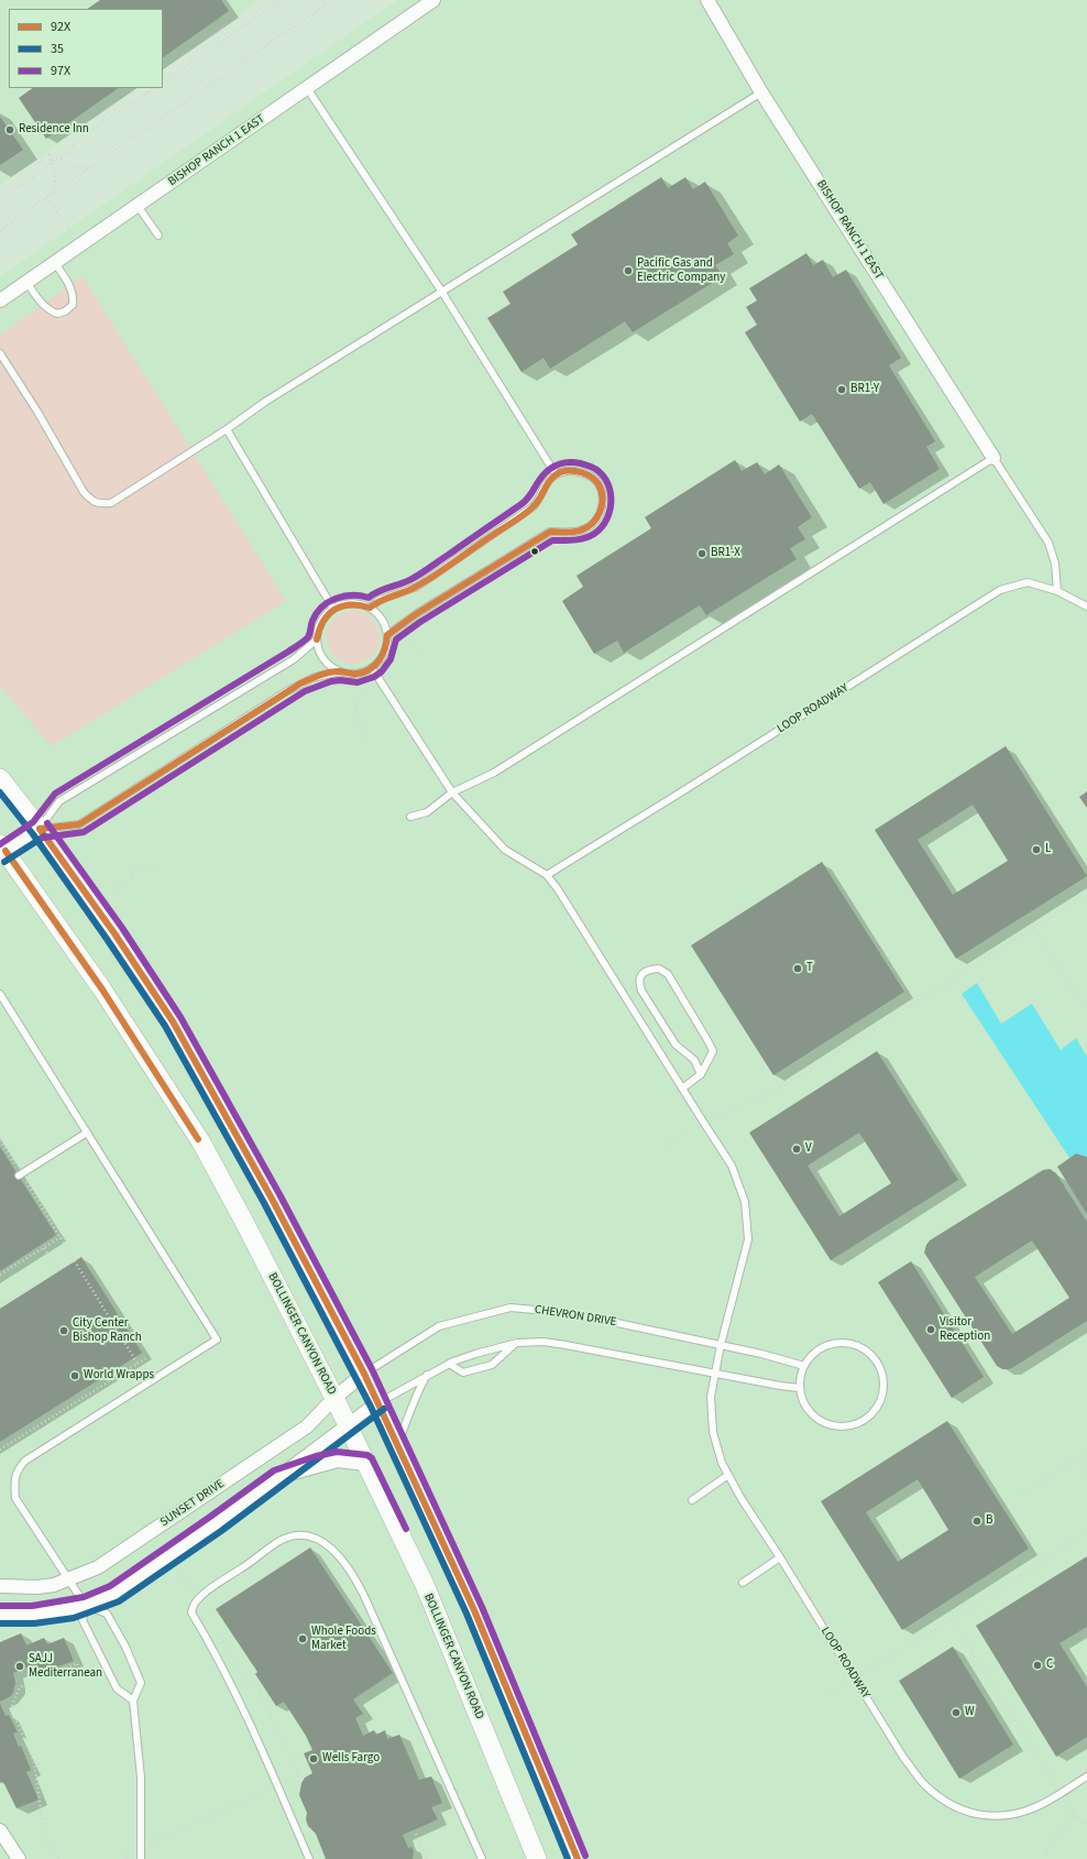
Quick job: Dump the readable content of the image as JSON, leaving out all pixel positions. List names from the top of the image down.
{
  "streets": {
    "main road": ["BOLLINGER CANYON ROAD"],
    "street": ["BISHOP RANCH 1 EAST", "SUNSET DRIVE"],
    "lane": ["LOOP ROADWAY", "CHEVRON DRIVE"]
  },
  "crossings": [
    ["LOOP ROADWAY", "CHEVRON DRIVE"],
    ["CHEVRON DRIVE", "SUNSET DRIVE"],
    ["BOLLINGER CANYON ROAD", "SUNSET DRIVE"]
  ],
  "places": [
    "Residence Inn",
    "Pacific Gas and Electric Company",
    "BR1-Y",
    "BR1-X",
    "L",
    "T",
    "V",
    "Visitor Reception",
    "City Center Bishop Ranch",
    "World Wrapps",
    "B",
    "Whole Foods Market",
    "C",
    "SAJJ Mediterranean",
    "W",
    "Wells Fargo"
  ],
  "lines": ["transit line 97X", "transit line 92X", "transit line 35"],
  "legend": ["92X", "35", "97X"]
}
